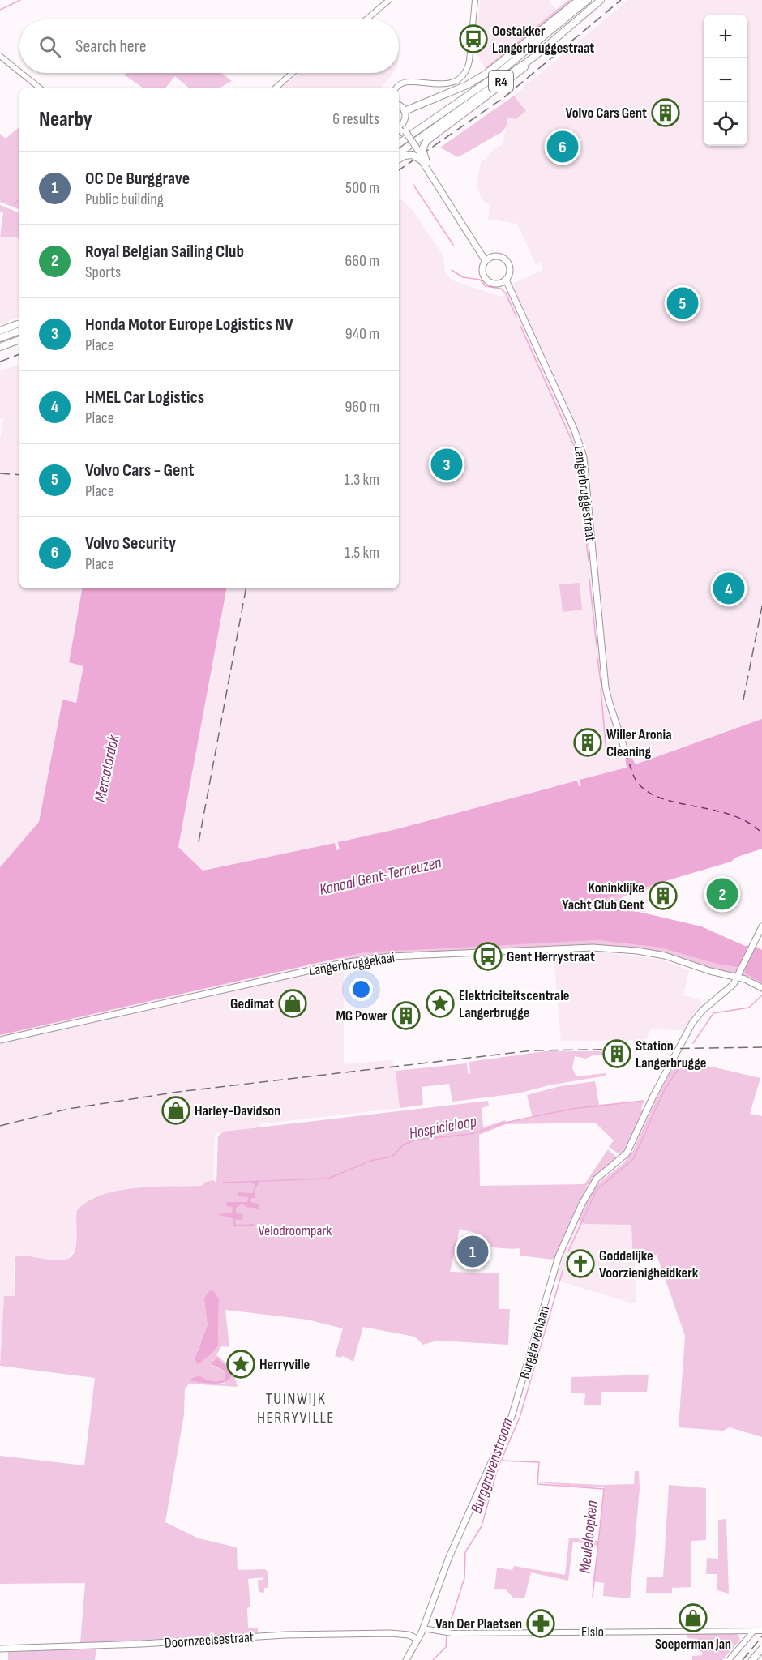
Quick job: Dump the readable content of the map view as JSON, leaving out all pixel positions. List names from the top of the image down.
{
  "streets": {
    "highway": ["R4"],
    "main road": [
      "Langerbruggestraat",
      "Langerbruggekaai",
      "Burggravenlaan",
      "Doornzeelsestraat"
    ],
    "street": ["Elslo"]
  },
  "crossings": [
    ["Langerbruggekaai", "Burggravenlaan"],
    ["Burggravenlaan", "Elslo"],
    ["Burggravenlaan", "Doornzeelsestraat"]
  ],
  "districts": ["TUINWIJK HERRYVILLE"],
  "water": [
    "Mercatordok",
    "Kanaal Gent-Terneuzen",
    "Hospicieloop",
    "Burggravenstroom",
    "Meuleloopken"
  ],
  "parks": ["Velodroompark"],
  "places": {
    "bus stop": ["Oostakker Langerbruggestraat", "Gent Herrystraat"],
    "building": [
      "Volvo Cars Gent",
      "Willer Aronia Cleaning",
      "Koninklijke Yacht Club Gent",
      "MG Power",
      "Station Langerbrugge"
    ],
    "shop": ["Gedimat", "Harley-Davidson", "Soeperman Jan"],
    "place": ["Elektriciteitscentrale Langerbrugge", "Herryville"],
    "church": ["Goddelijke Voorzienigheidkerk"],
    "pharmacy": ["Van Der Plaetsen"]
  },
  "page": {
    "map_buttons": ["+", "−"],
    "search": "Search here",
    "heading": ["Nearby", "6 results"],
    "pins": [
      "6",
      "5",
      "3",
      "4",
      "2",
      "1"
    ],
    "list": [
      {
        "mark": "1",
        "name": "OC De Burggrave",
        "note": "Public building",
        "value": "500 m"
      },
      {
        "mark": "2",
        "name": "Royal Belgian Sailing Club",
        "note": "Sports",
        "value": "660 m"
      },
      {
        "mark": "3",
        "name": "Honda Motor Europe Logistics NV",
        "note": "Place",
        "value": "940 m"
      },
      {
        "mark": "4",
        "name": "HMEL Car Logistics",
        "note": "Place",
        "value": "960 m"
      },
      {
        "mark": "5",
        "name": "Volvo Cars - Gent",
        "note": "Place",
        "value": "1.3 km"
      },
      {
        "mark": "6",
        "name": "Volvo Security",
        "note": "Place",
        "value": "1.5 km"
      }
    ]
  }
}
